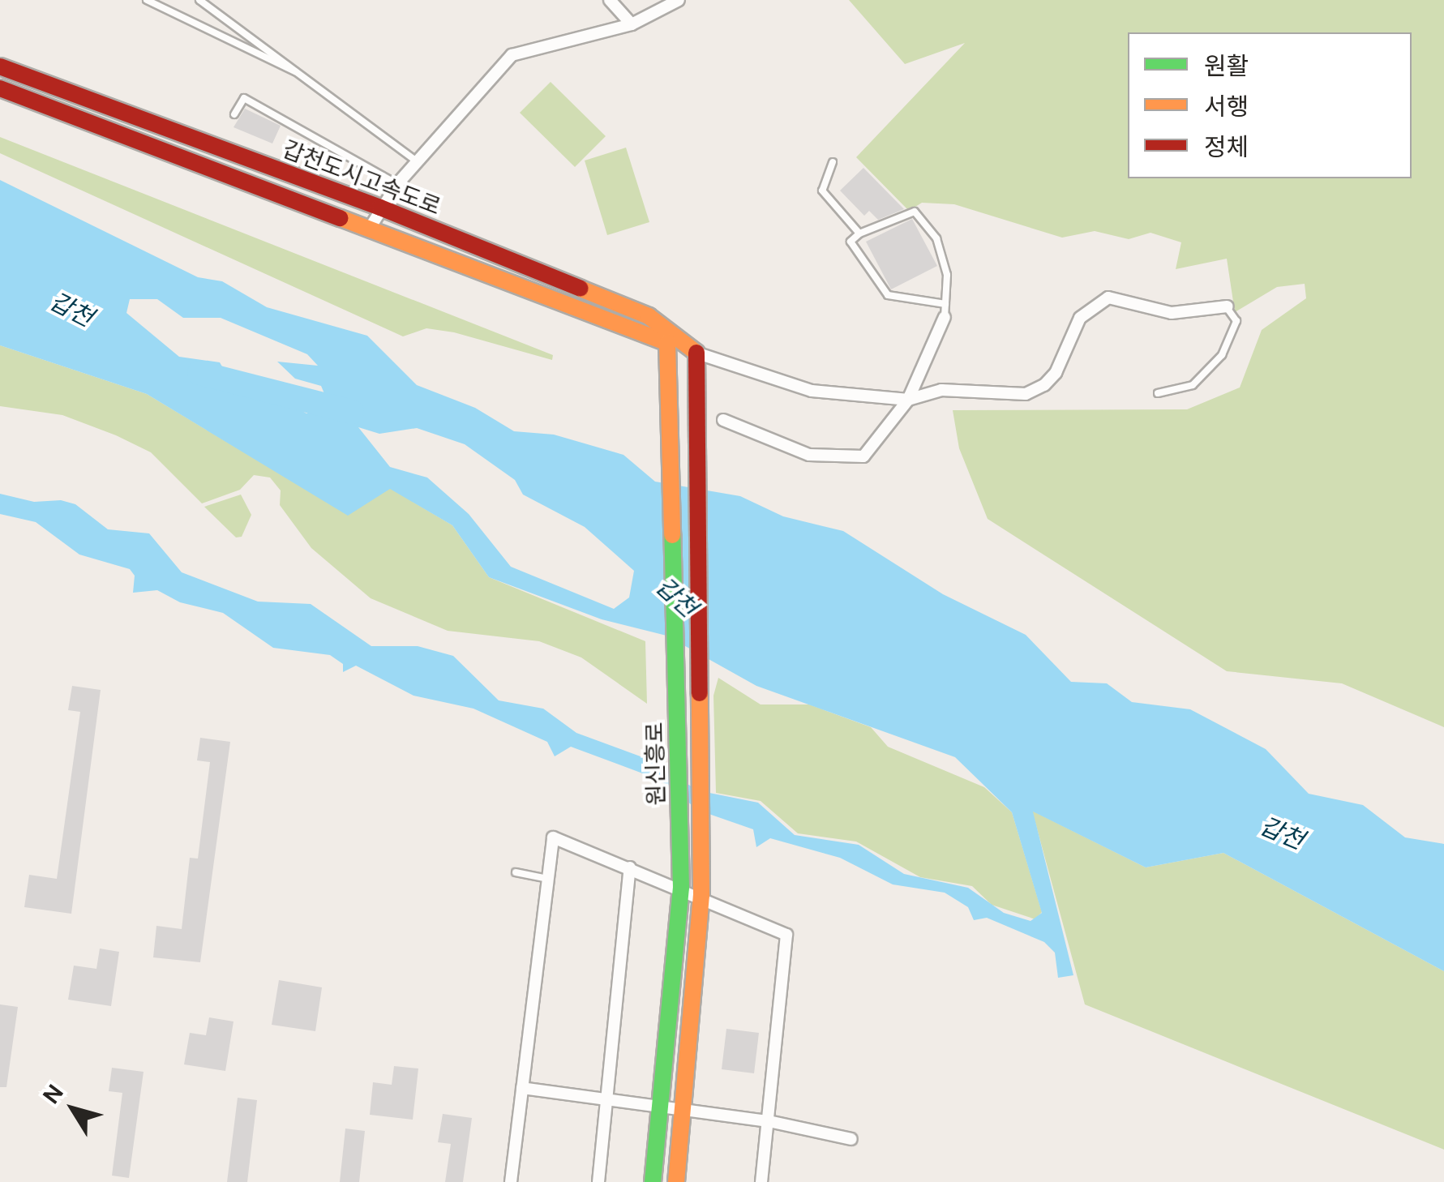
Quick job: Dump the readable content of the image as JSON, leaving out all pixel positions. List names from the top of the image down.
{
  "streets": {
    "street": ["갑천도시고속도로", "원신흥로"]
  },
  "crossings": [
    ["갑천도시고속도로", "원신흥로"]
  ],
  "water": ["갑천"],
  "legend": ["원활", "서행", "정체"],
  "north": "top left"
}
